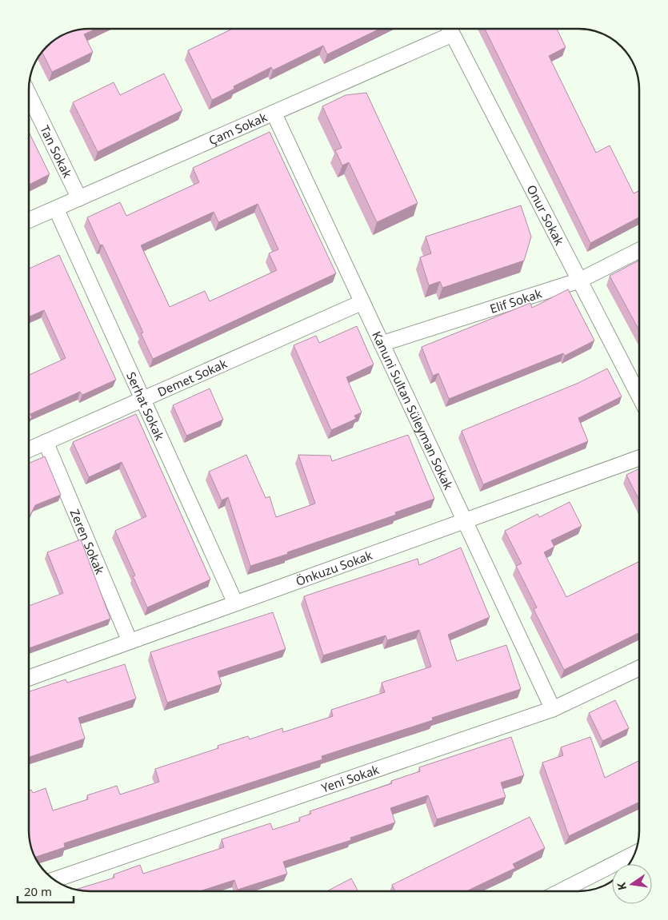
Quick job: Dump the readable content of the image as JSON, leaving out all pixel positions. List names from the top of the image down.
{
  "streets": {
    "street": [
      "Çam Sokak",
      "Tan Sokak",
      "Onur Sokak",
      "Elif Sokak",
      "Demet Sokak",
      "Serhat Sokak",
      "Kanuni Sultan Süleyman Sokak",
      "Zeren Sokak",
      "Önkuzu Sokak",
      "Yeni Sokak"
    ]
  },
  "crossings": [
    ["Çam Sokak", "Tan Sokak"],
    ["Çam Sokak", "Serhat Sokak"],
    ["Çam Sokak", "Kanuni Sultan Süleyman Sokak"],
    ["Onur Sokak", "Elif Sokak"],
    ["Elif Sokak", "Kanuni Sultan Süleyman Sokak"],
    ["Demet Sokak", "Serhat Sokak"],
    ["Demet Sokak", "Kanuni Sultan Süleyman Sokak"],
    ["Demet Sokak", "Zeren Sokak"],
    ["Serhat Sokak", "Önkuzu Sokak"],
    ["Kanuni Sultan Süleyman Sokak", "Önkuzu Sokak"],
    ["Kanuni Sultan Süleyman Sokak", "Yeni Sokak"],
    ["Zeren Sokak", "Önkuzu Sokak"]
  ],
  "scale_bar": "20 m",
  "north": "left"
}
